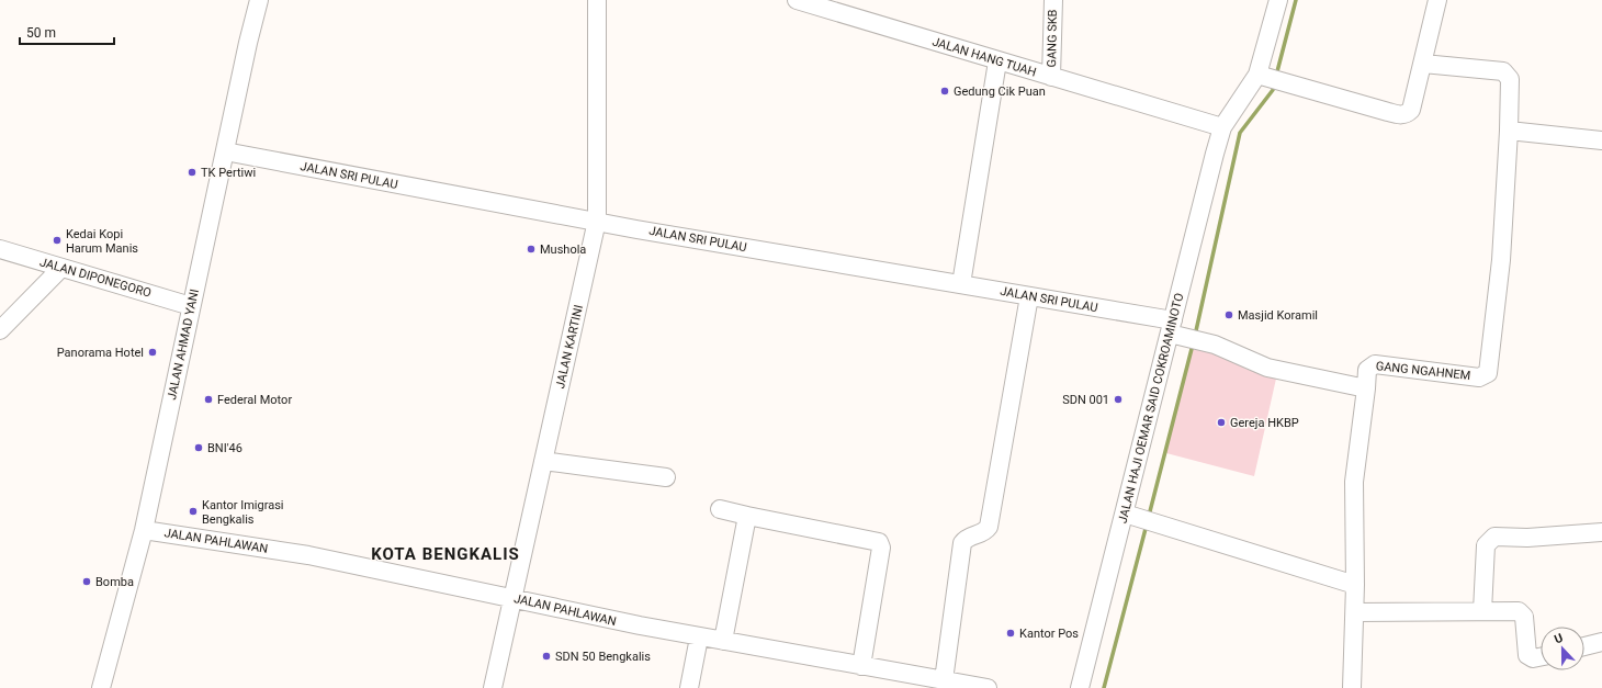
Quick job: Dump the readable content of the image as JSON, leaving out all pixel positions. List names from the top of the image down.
{
  "streets": {
    "street": [
      "GANG SKB",
      "JALAN HANG TUAH",
      "JALAN SRI PULAU",
      "JALAN DIPONEGORO",
      "JALAN AHMAD YANI",
      "JALAN KARTINI",
      "GANG NGAHNEM",
      "JALAN HAJI OEMAR SAID COKROAMINOTO",
      "JALAN PAHLAWAN"
    ]
  },
  "crossings": [
    ["GANG SKB", "JALAN HANG TUAH"],
    ["JALAN HANG TUAH", "JALAN HAJI OEMAR SAID COKROAMINOTO"],
    ["JALAN SRI PULAU", "JALAN AHMAD YANI"],
    ["JALAN SRI PULAU", "JALAN KARTINI"],
    ["JALAN SRI PULAU", "GANG NGAHNEM"],
    ["JALAN SRI PULAU", "JALAN HAJI OEMAR SAID COKROAMINOTO"],
    ["JALAN DIPONEGORO", "JALAN AHMAD YANI"],
    ["JALAN AHMAD YANI", "JALAN PAHLAWAN"],
    ["JALAN KARTINI", "JALAN PAHLAWAN"]
  ],
  "districts": ["KOTA BENGKALIS"],
  "places": [
    "Gedung Cik Puan",
    "TK Pertiwi",
    "Kedai Kopi Harum Manis",
    "Mushola",
    "Masjid Koramil",
    "Panorama Hotel",
    "Federal Motor",
    "SDN 001",
    "Gereja HKBP",
    "BNI'46",
    "Kantor Imigrasi Bengkalis",
    "Bomba",
    "Kantor Pos",
    "SDN 50 Bengkalis"
  ],
  "scale_bar": "50 m",
  "north": "top"
}
